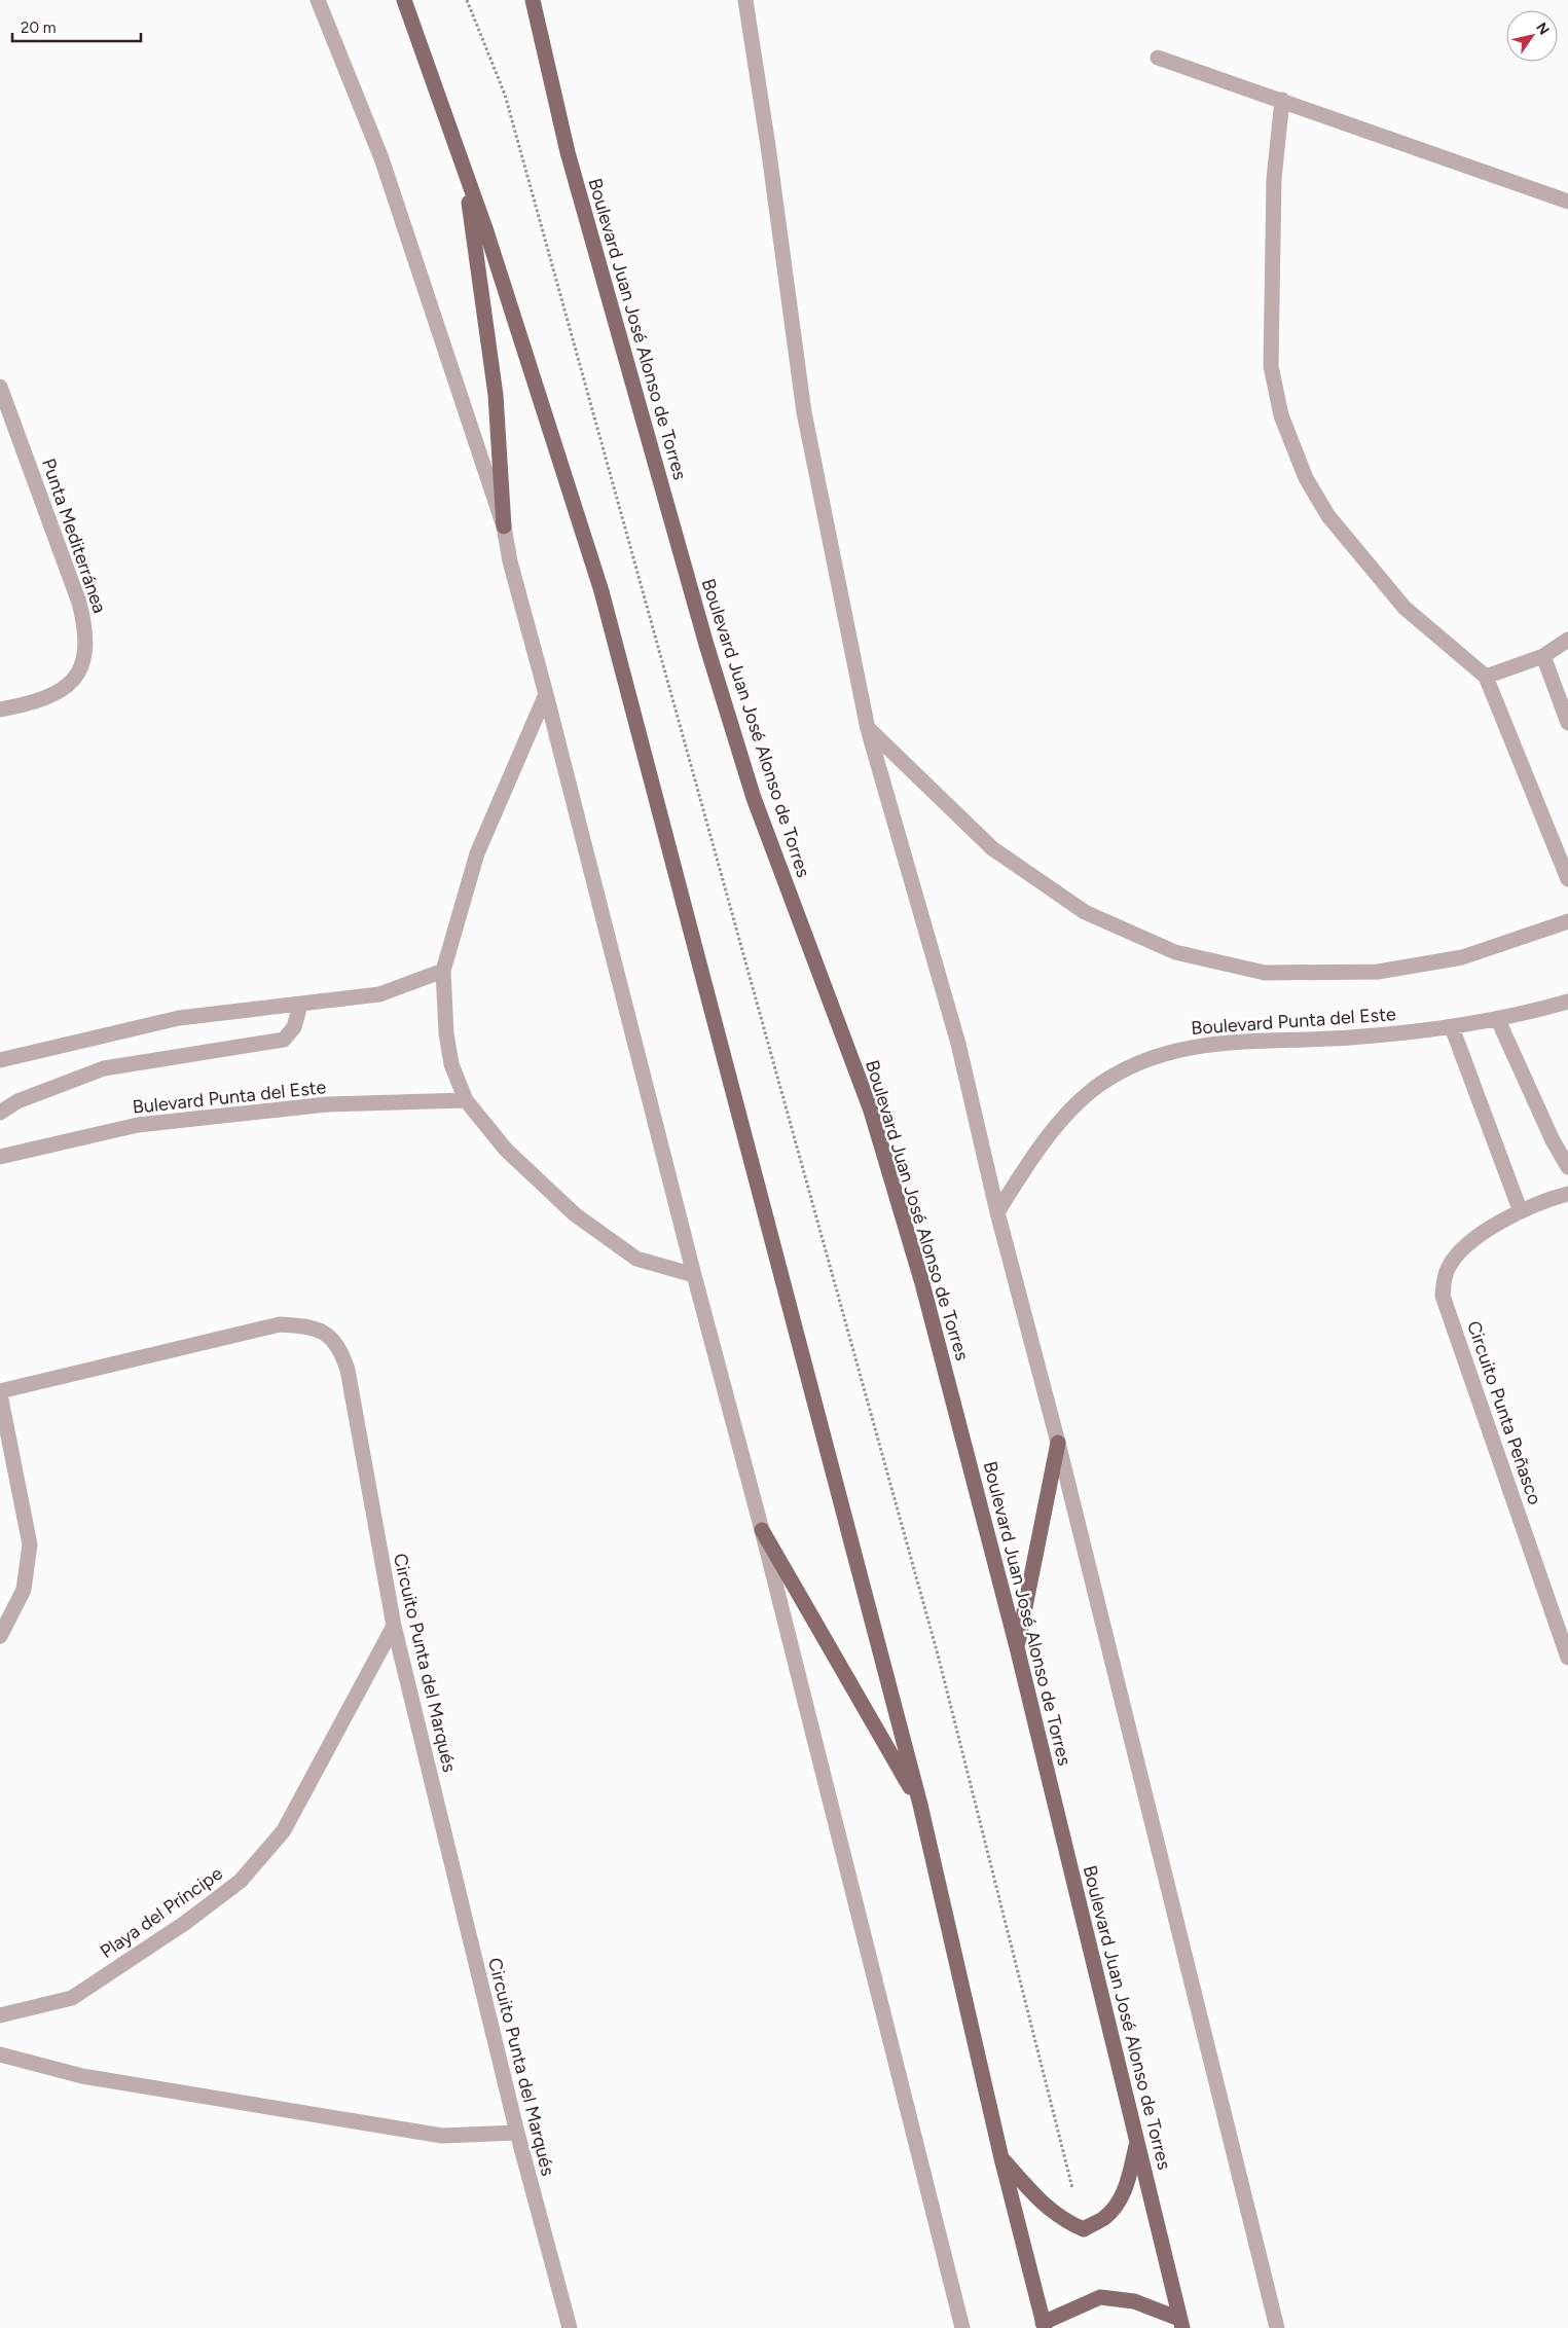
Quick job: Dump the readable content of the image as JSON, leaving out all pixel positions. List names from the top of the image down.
{
  "streets": {
    "main road": ["Boulevard Juan José Alonso de Torres"],
    "street": [
      "Punta Mediterránea",
      "Boulevard Punta del Este",
      "Bulevard Punta del Este",
      "Circuito Punta Peñasco",
      "Circuito Punta del Marqués",
      "Playa del Príncipe"
    ]
  },
  "crossings": [
    ["Circuito Punta del Marqués", "Playa del Príncipe"]
  ],
  "scale_bar": "20 m",
  "north": "top right"
}
